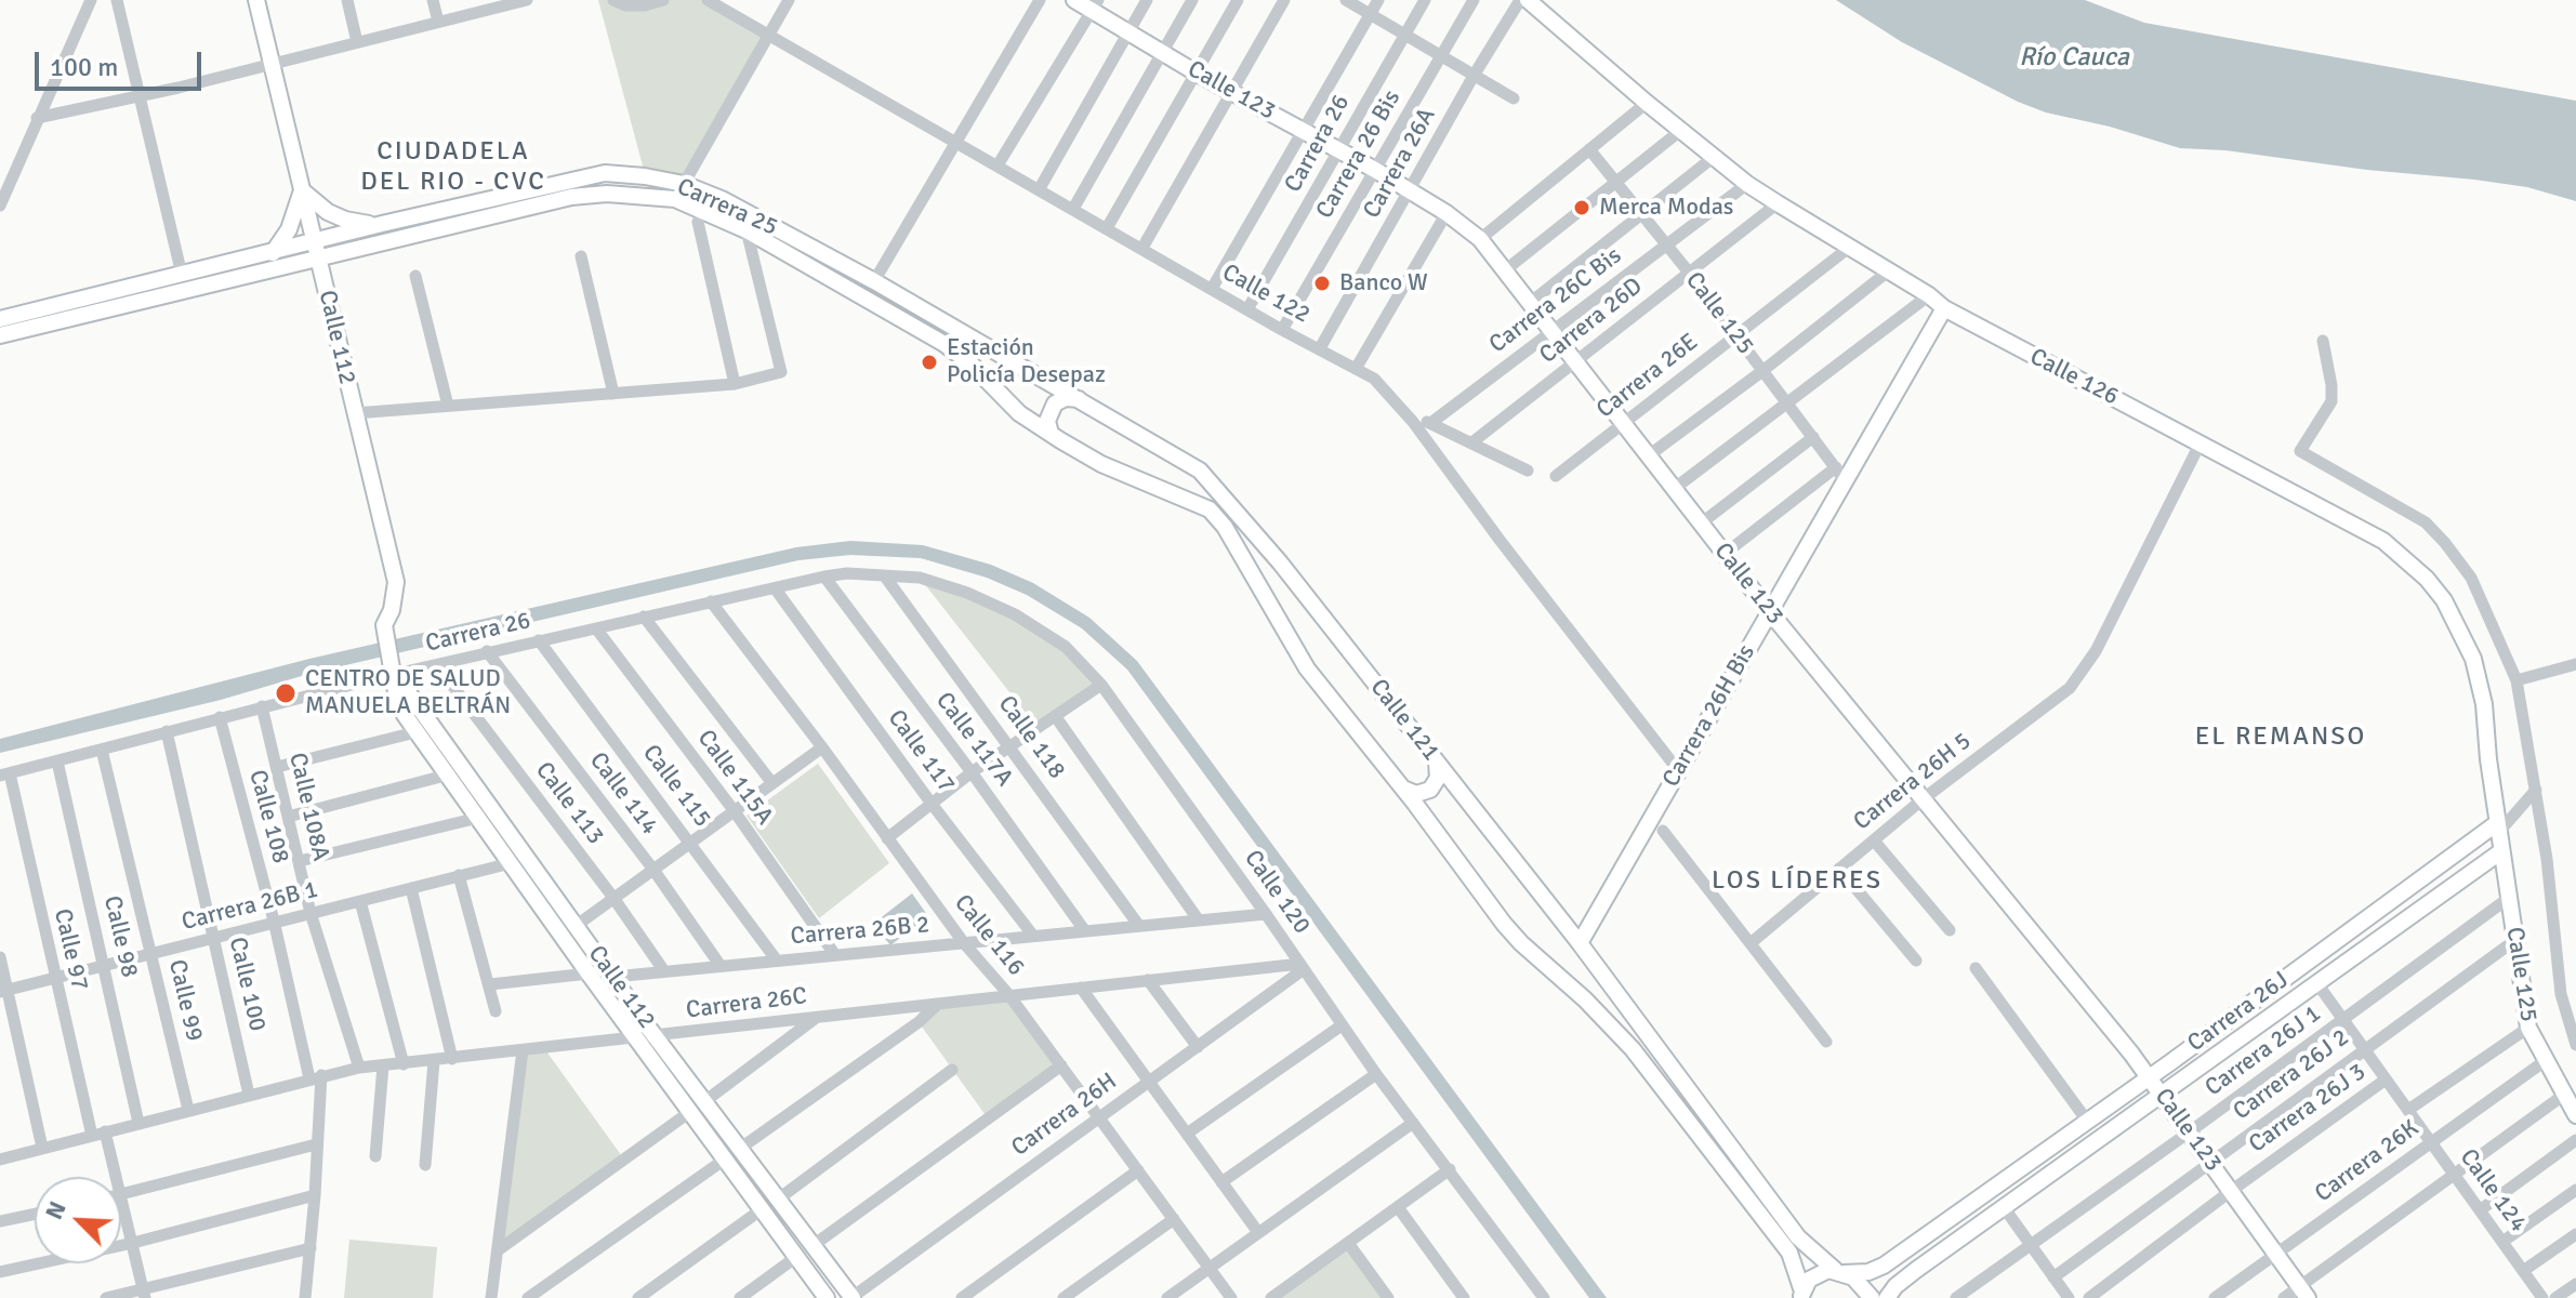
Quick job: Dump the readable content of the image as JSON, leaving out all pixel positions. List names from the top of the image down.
{
  "streets": {
    "street": [
      "Calle 123",
      "Carrera 26",
      "Carrera 26 Bis",
      "Carrera 26A",
      "Carrera 25",
      "Calle 122",
      "Carrera 26C Bis",
      "Calle 125",
      "Carrera 26D",
      "Calle 112",
      "Carrera 26E",
      "Calle 126",
      "Carrera 26H Bis",
      "Calle 121",
      "Calle 118",
      "Calle 117A",
      "Calle 117",
      "Calle 115A",
      "Carrera 26H 5",
      "Calle 115",
      "Calle 114",
      "Calle 113",
      "Calle 108A",
      "Calle 108",
      "Calle 120",
      "Carrera 26B 1",
      "Carrera 26B 2",
      "Calle 116",
      "Calle 98",
      "Calle 97",
      "Calle 100",
      "Calle 99",
      "Carrera 26C",
      "Carrera 26J",
      "Carrera 26J 1",
      "Carrera 26J 2",
      "Carrera 26J 3",
      "Carrera 26H",
      "Carrera 26K",
      "Calle 124"
    ]
  },
  "crossings": [
    ["Calle 123", "Carrera 26"],
    ["Calle 123", "Carrera 26 Bis"],
    ["Calle 123", "Carrera 26A"],
    ["Calle 123", "Carrera 26C Bis"],
    ["Calle 123", "Carrera 26D"],
    ["Calle 123", "Carrera 26E"],
    ["Calle 123", "Carrera 26H Bis"],
    ["Calle 123", "Carrera 26H 5"],
    ["Calle 123", "Carrera 26J"],
    ["Calle 123", "Carrera 26J 1"],
    ["Calle 123", "Carrera 26J 2"],
    ["Calle 123", "Carrera 26J 3"],
    ["Calle 123", "Carrera 26K"],
    ["Carrera 26", "Calle 122"],
    ["Carrera 26", "Calle 112"],
    ["Carrera 26", "Calle 118"],
    ["Carrera 26", "Calle 117A"],
    ["Carrera 26", "Calle 117"],
    ["Carrera 26", "Calle 115A"],
    ["Carrera 26", "Calle 115"],
    ["Carrera 26", "Calle 114"],
    ["Carrera 26", "Calle 113"],
    ["Carrera 26", "Calle 108A"],
    ["Carrera 26", "Calle 108"],
    ["Carrera 26", "Calle 120"],
    ["Carrera 26", "Calle 116"],
    ["Carrera 26", "Calle 98"],
    ["Carrera 26", "Calle 97"],
    ["Carrera 26", "Calle 100"],
    ["Carrera 26", "Calle 99"],
    ["Carrera 26 Bis", "Calle 122"],
    ["Carrera 26A", "Calle 122"],
    ["Carrera 25", "Calle 112"],
    ["Carrera 25", "Calle 121"],
    ["Calle 122", "Carrera 26H Bis"],
    ["Carrera 26C Bis", "Calle 125"],
    ["Carrera 26C Bis", "Calle 126"],
    ["Calle 125", "Carrera 26D"],
    ["Calle 125", "Carrera 26E"],
    ["Calle 125", "Calle 126"],
    ["Calle 125", "Carrera 26H Bis"],
    ["Calle 125", "Carrera 26J"],
    ["Calle 125", "Carrera 26J 1"],
    ["Calle 125", "Carrera 26J 2"],
    ["Calle 125", "Carrera 26K"],
    ["Carrera 26D", "Calle 126"],
    ["Calle 112", "Carrera 26B 1"],
    ["Calle 112", "Carrera 26B 2"],
    ["Calle 112", "Carrera 26C"],
    ["Calle 112", "Carrera 26H"],
    ["Carrera 26E", "Calle 126"],
    ["Calle 126", "Carrera 26H Bis"],
    ["Calle 126", "Carrera 26H 5"],
    ["Calle 126", "Carrera 26J"],
    ["Carrera 26H Bis", "Calle 121"],
    ["Calle 121", "Carrera 26J"],
    ["Calle 118", "Carrera 26B 2"],
    ["Calle 117A", "Carrera 26B 2"],
    ["Calle 117", "Carrera 26B 2"],
    ["Calle 115A", "Carrera 26B 2"],
    ["Calle 115", "Carrera 26B 2"],
    ["Calle 114", "Carrera 26B 2"],
    ["Calle 113", "Carrera 26B 2"],
    ["Calle 108A", "Carrera 26B 1"],
    ["Calle 108A", "Carrera 26C"],
    ["Calle 108", "Carrera 26B 1"],
    ["Calle 108", "Carrera 26C"],
    ["Calle 120", "Carrera 26B 2"],
    ["Calle 120", "Carrera 26C"],
    ["Calle 120", "Carrera 26H"],
    ["Carrera 26B 1", "Calle 98"],
    ["Carrera 26B 1", "Calle 97"],
    ["Carrera 26B 1", "Calle 100"],
    ["Carrera 26B 1", "Calle 99"],
    ["Carrera 26B 2", "Calle 116"],
    ["Calle 116", "Carrera 26C"],
    ["Calle 116", "Carrera 26H"],
    ["Calle 98", "Carrera 26C"],
    ["Calle 97", "Carrera 26C"],
    ["Calle 100", "Carrera 26C"],
    ["Calle 99", "Carrera 26C"],
    ["Carrera 26C", "Carrera 26H"],
    ["Carrera 26J", "Calle 124"],
    ["Carrera 26J 1", "Calle 124"],
    ["Carrera 26J 2", "Calle 124"],
    ["Carrera 26J 3", "Calle 124"],
    ["Carrera 26K", "Calle 124"]
  ],
  "districts": ["CIUDADELA DEL RIO - CVC", "EL REMANSO", "LOS LÍDERES"],
  "water": ["Río Cauca"],
  "places": [
    "Merca Modas",
    "Banco W",
    "Estación Policía Desepaz",
    "CENTRO DE SALUD MANUELA BELTRÁN"
  ],
  "scale_bar": "100 m",
  "north": "top left"
}
